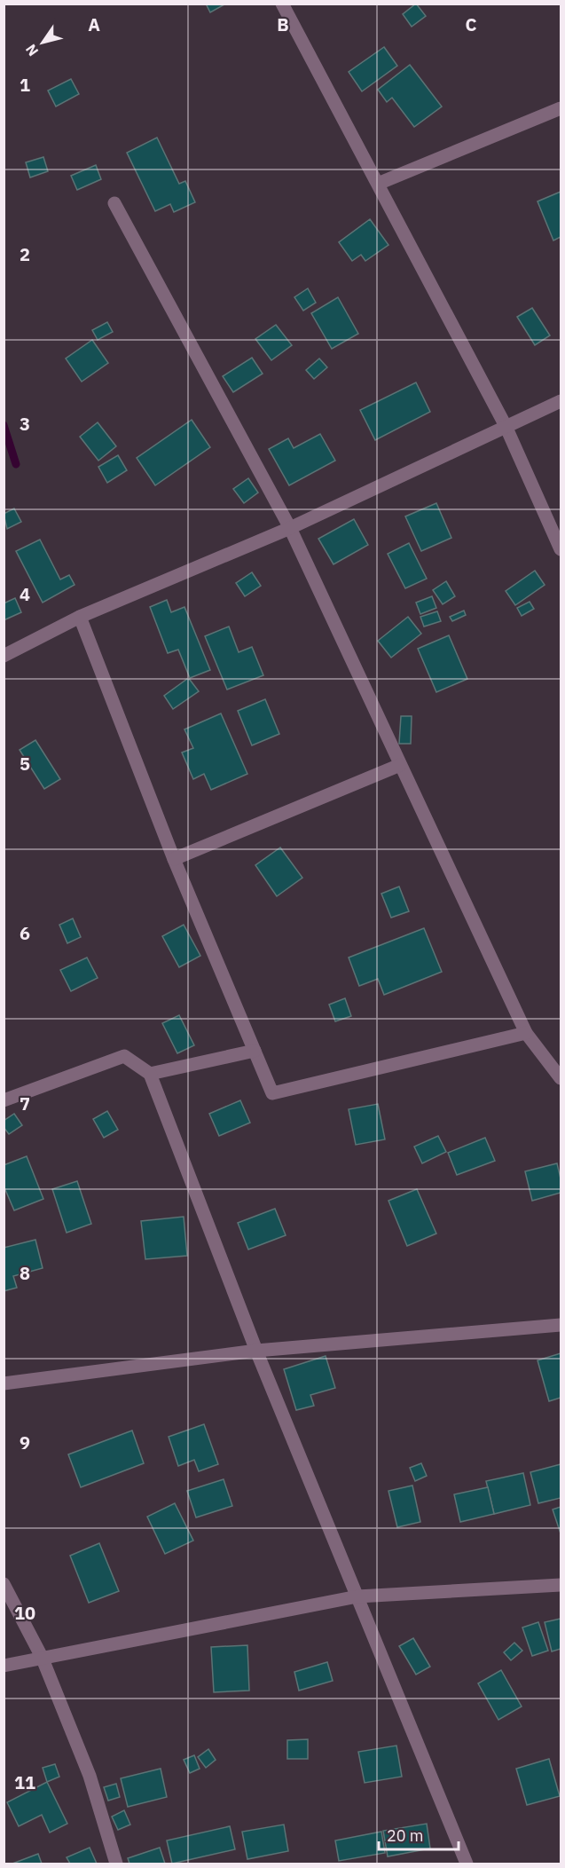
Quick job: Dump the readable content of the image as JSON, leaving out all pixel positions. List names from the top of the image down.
{
  "scale_bar": "20 m",
  "north": "bottom left",
  "grid": {
    "columns": ["A", "B", "C"],
    "rows": [
      "1",
      "2",
      "3",
      "4",
      "5",
      "6",
      "7",
      "8",
      "9",
      "10",
      "11"
    ]
  }
}
